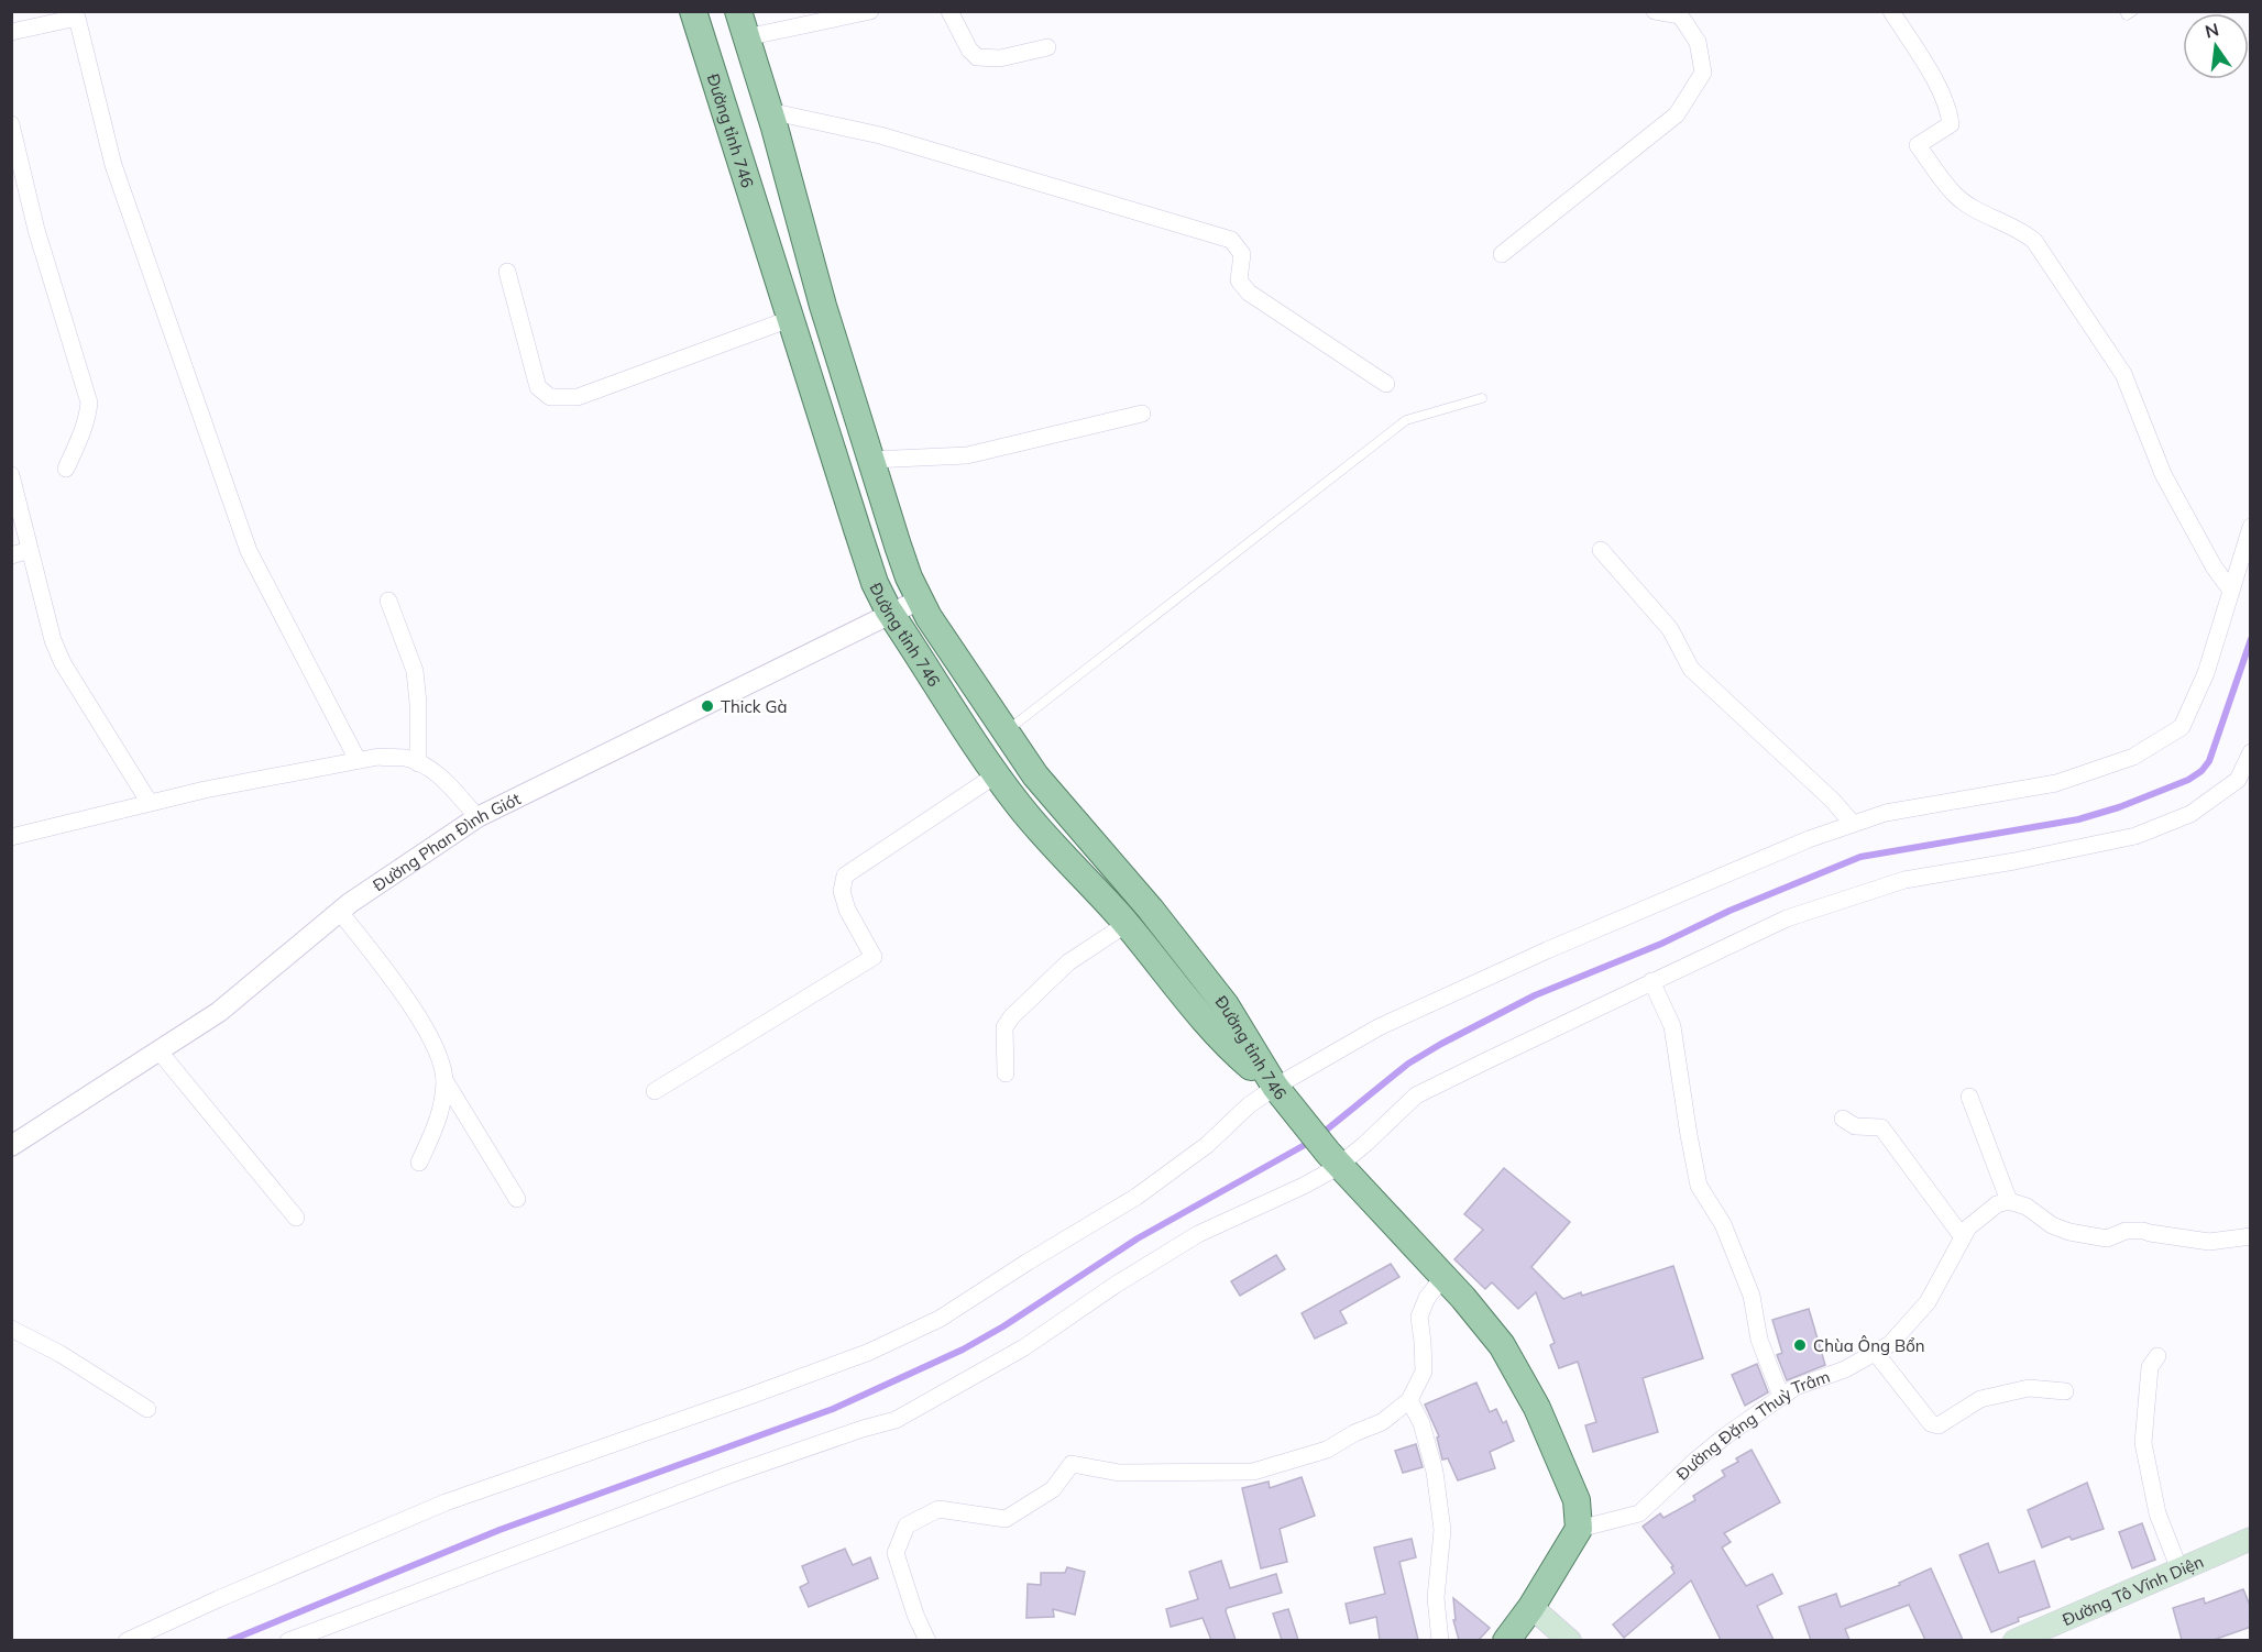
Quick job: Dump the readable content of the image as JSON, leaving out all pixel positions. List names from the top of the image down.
{
  "streets": {
    "main road": ["Đường tỉnh 746", "Đường Tô Vĩnh Diện"],
    "street": ["Đường Phan Đình Giót", "Đường Đặng Thuỳ Trâm"]
  },
  "crossings": [
    ["Đường tỉnh 746", "Đường Phan Đình Giót"]
  ],
  "places": ["Thick Gà", "Chùa Ông Bổn"],
  "north": "top"
}
